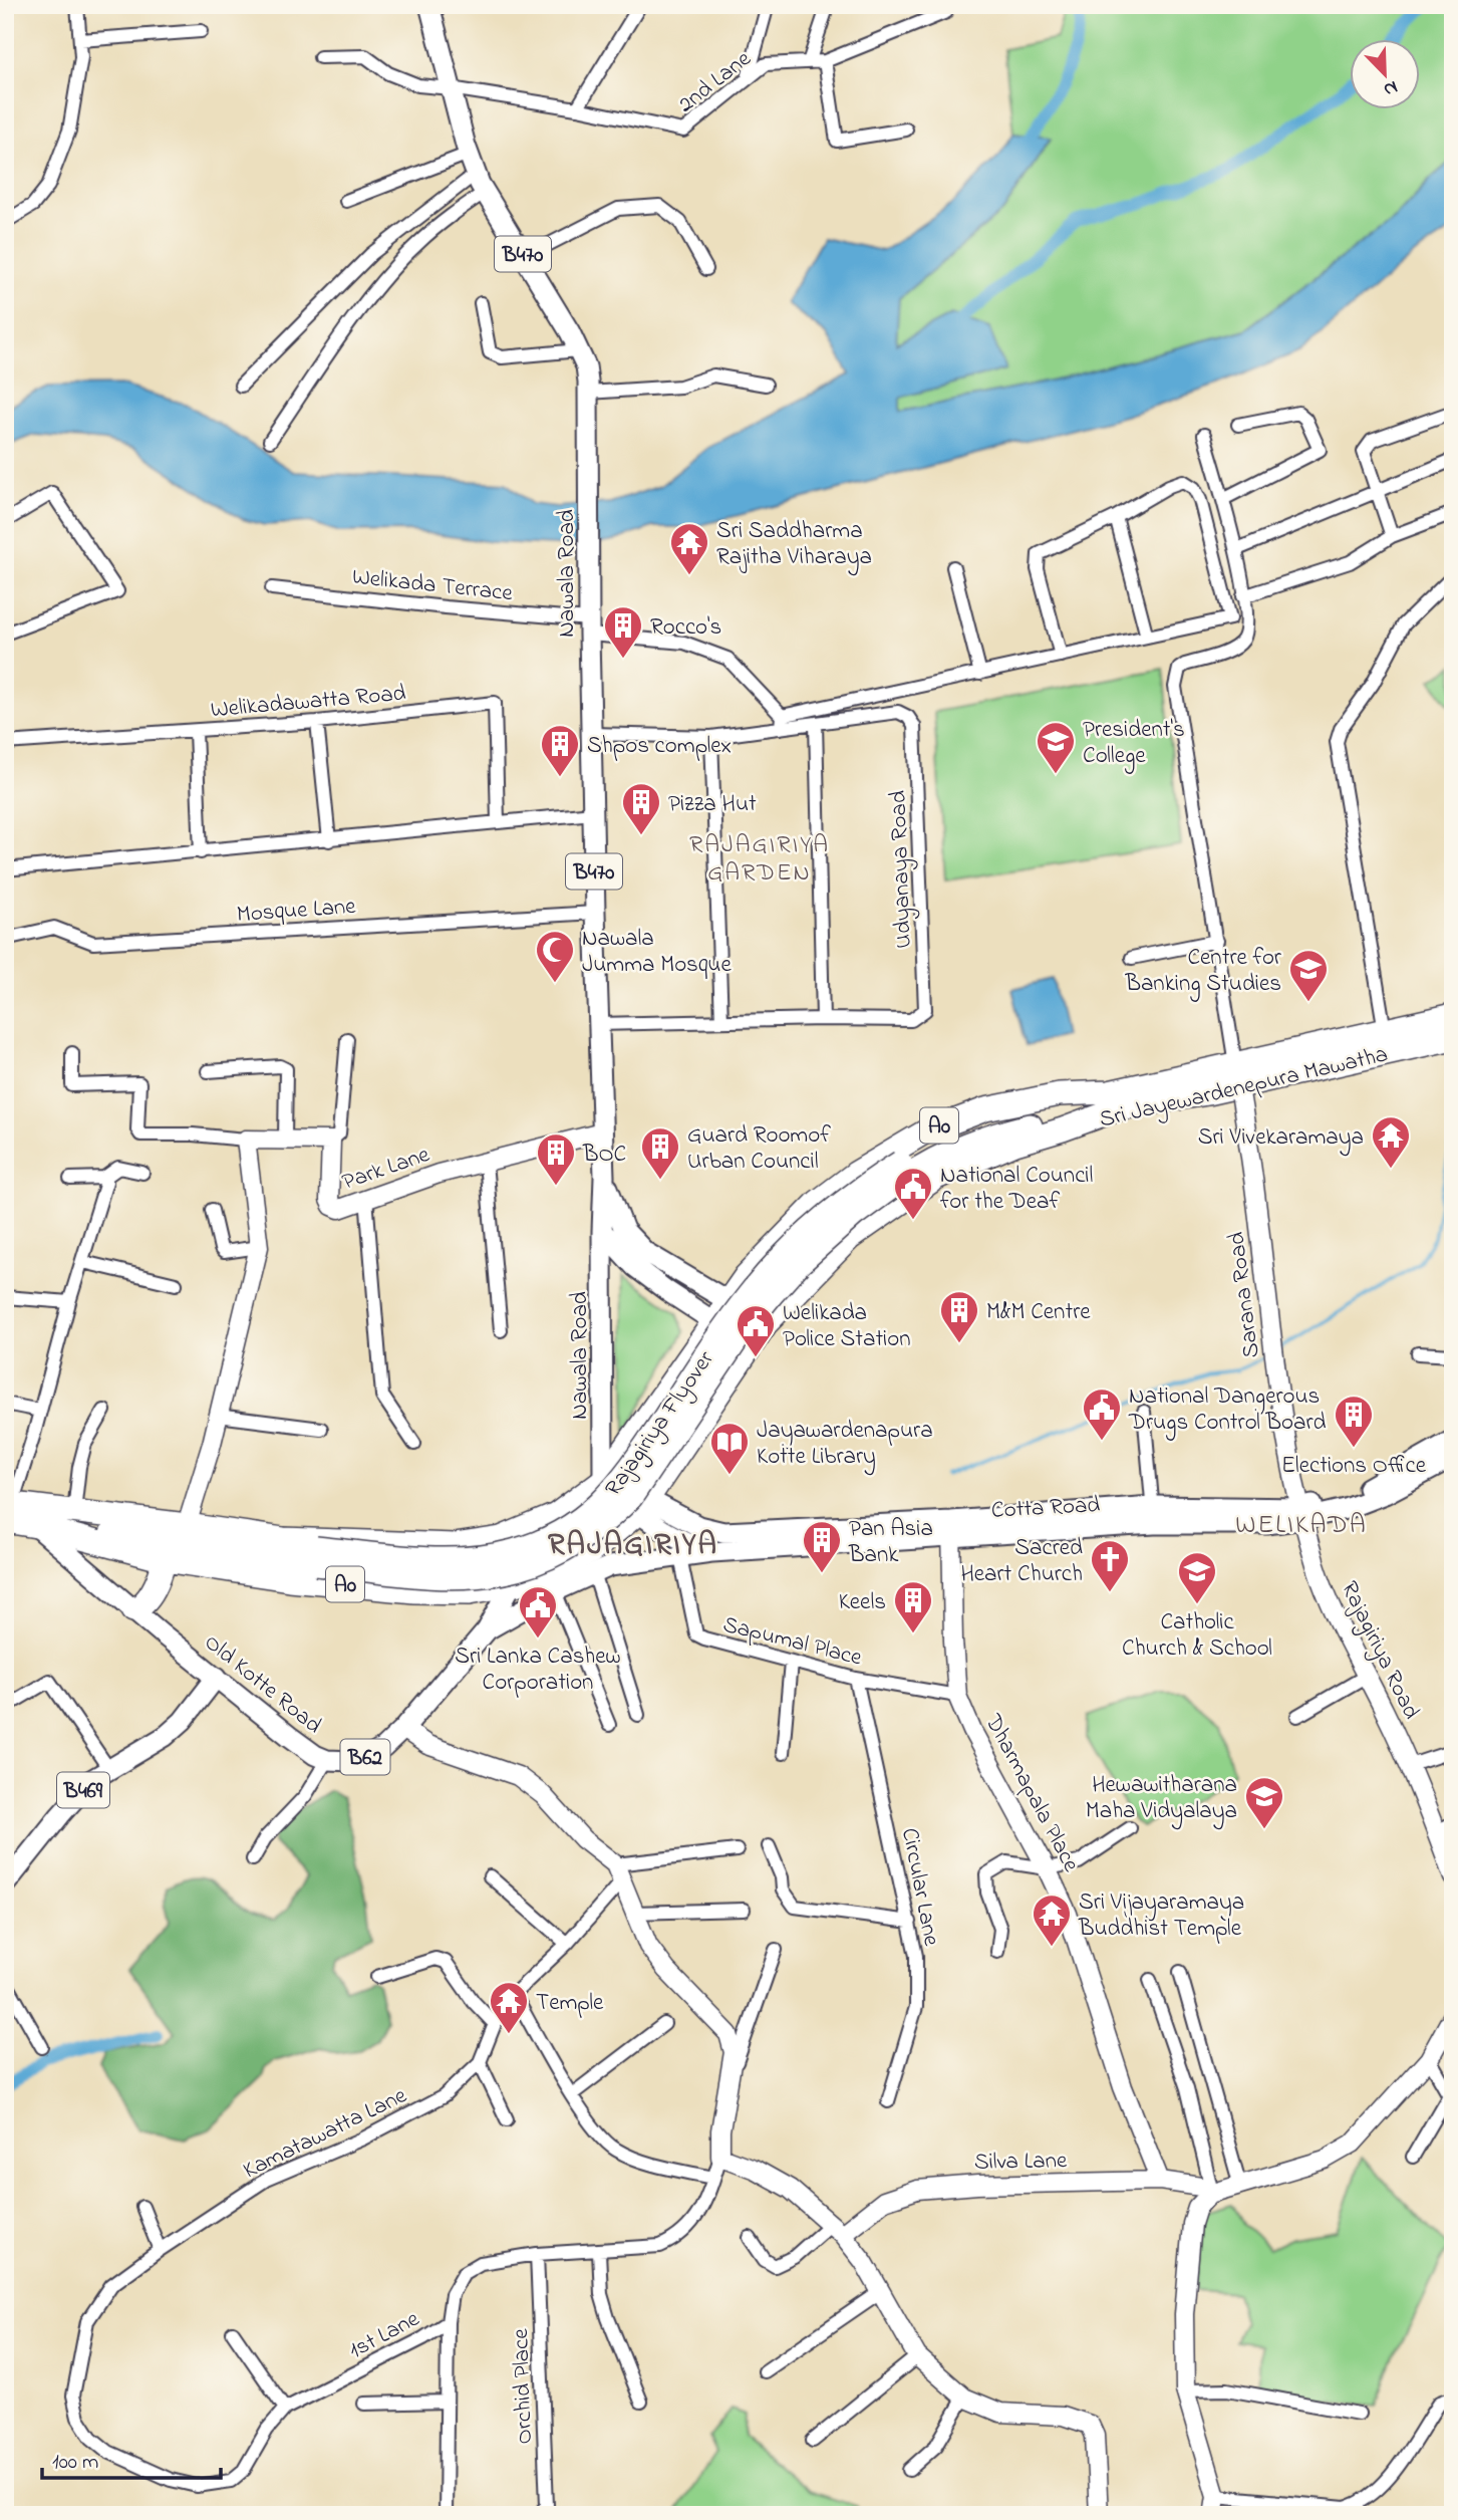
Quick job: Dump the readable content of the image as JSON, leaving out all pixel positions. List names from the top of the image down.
{
  "streets": {
    "highway": ["Sri Jayewardenepura Mawatha", "A0", "Rajagiriya Flyover"],
    "main road": [
      "B470",
      "Nawala Road",
      "Cotta Road",
      "Old Kotte Road",
      "B62",
      "B469"
    ],
    "street": [
      "2nd Lane",
      "Welikada Terrace",
      "Welikadawatta Road",
      "Udyanaya Road",
      "Mosque Lane",
      "Park Lane",
      "Sarana Road",
      "Sapumal Place",
      "Rajagiriya Road",
      "Dharmapala Place",
      "Circular Lane",
      "Kamatawatta Lane",
      "Silva Lane",
      "1st Lane",
      "Orchid Place"
    ]
  },
  "crossings": [
    ["2nd Lane", "Nawala Road"],
    ["Nawala Road", "Welikada Terrace"],
    ["Nawala Road", "Udyanaya Road"],
    ["Nawala Road", "Mosque Lane"],
    ["Nawala Road", "Sri Jayewardenepura Mawatha"],
    ["Nawala Road", "Park Lane"],
    ["Welikada Terrace", "Udyanaya Road"],
    ["Sri Jayewardenepura Mawatha", "Sarana Road"],
    ["Sri Jayewardenepura Mawatha", "Rajagiriya Flyover"],
    ["Sri Jayewardenepura Mawatha", "Cotta Road"],
    ["Sri Jayewardenepura Mawatha", "Old Kotte Road"],
    ["Sarana Road", "Cotta Road"],
    ["Sarana Road", "Rajagiriya Road"],
    ["Rajagiriya Flyover", "Old Kotte Road"],
    ["Cotta Road", "Rajagiriya Road"],
    ["Cotta Road", "Old Kotte Road"],
    ["Cotta Road", "Dharmapala Place"],
    ["Sapumal Place", "Old Kotte Road"],
    ["Sapumal Place", "Dharmapala Place"],
    ["Sapumal Place", "Circular Lane"],
    ["Old Kotte Road", "B469"],
    ["Dharmapala Place", "Silva Lane"],
    ["Kamatawatta Lane", "1st Lane"],
    ["1st Lane", "Orchid Place"]
  ],
  "districts": ["RAJAGIRIYA GARDEN", "WELIKADA", "RAJAGIRIYA"],
  "places": {
    "temple": [
      "Sri Saddharma Rajitha Viharaya",
      "Sri Vivekaramaya",
      "Sri Vijayaramaya Buddhist Temple",
      "Temple"
    ],
    "building": [
      "Rocco's",
      "Shpos complex",
      "Pizza Hut",
      "Guard Roomof Urban Council",
      "BOC",
      "M&M Centre",
      "Elections Office",
      "Pan Asia Bank",
      "Keels"
    ],
    "school or university": [
      "President's College",
      "Centre for Banking Studies",
      "Catholic Church & School",
      "Hewawitharana Maha Vidyalaya"
    ],
    "mosque": ["Nawala Jumma Mosque"],
    "public building": [
      "National Council for the Deaf",
      "Welikada Police Station",
      "National Dangerous Drugs Control Board",
      "Sri Lanka Cashew Corporation"
    ],
    "library": ["Jayawardenapura Kotte Library"],
    "church": ["Sacred Heart Church"]
  },
  "scale_bar": "100 m",
  "north": "bottom right"
}
